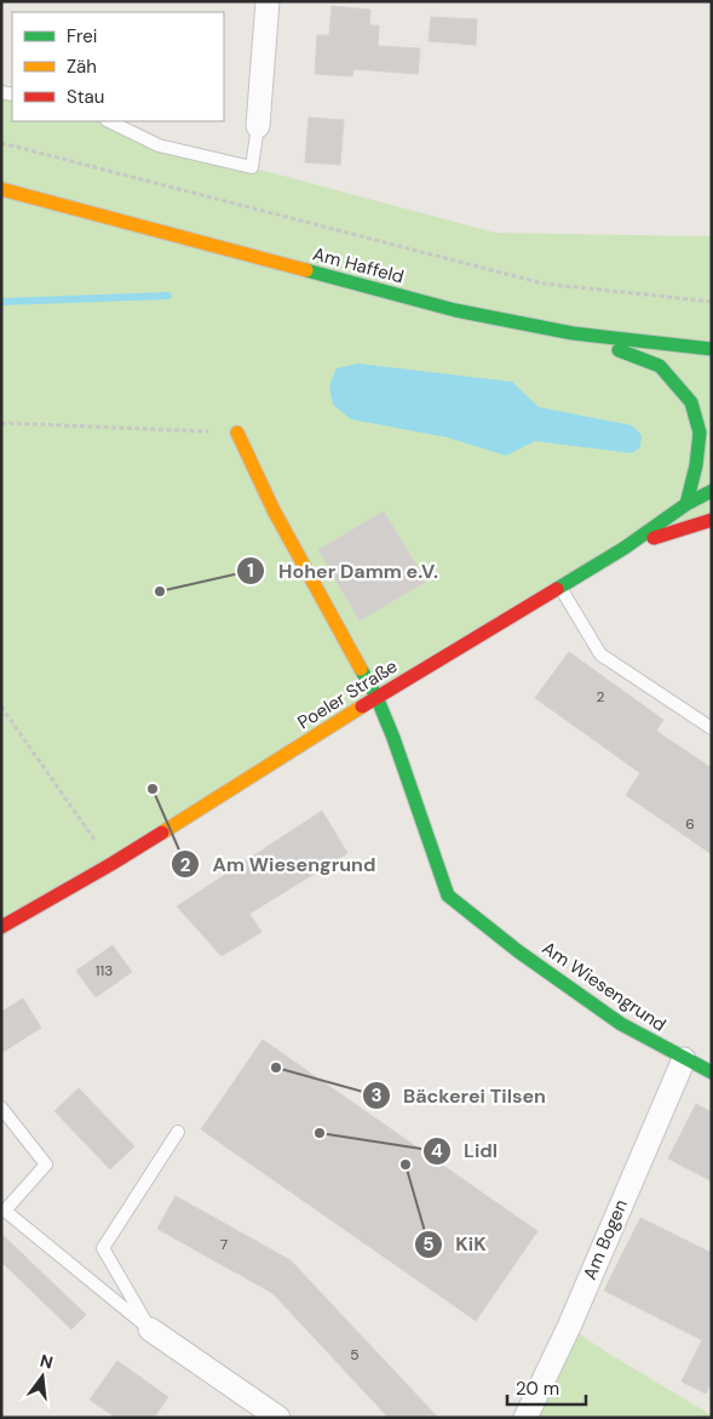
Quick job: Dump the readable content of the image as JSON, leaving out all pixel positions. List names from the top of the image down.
{
  "streets": {
    "street": [
      "Am Haffeld",
      "Poeler Straße",
      "Am Wiesengrund",
      "Am Bogen"
    ]
  },
  "crossings": [
    ["Poeler Straße", "Am Wiesengrund"],
    ["Am Wiesengrund", "Am Bogen"]
  ],
  "places": [
    "Hoher Damm e.V.",
    "Am Wiesengrund",
    "Bäckerei Tilsen",
    "Lidl",
    "KiK"
  ],
  "house_numbers": [
    "2",
    "6",
    "113",
    "7",
    "5"
  ],
  "legend": ["Frei", "Zäh", "Stau"],
  "scale_bar": "20 m",
  "north": "top"
}
